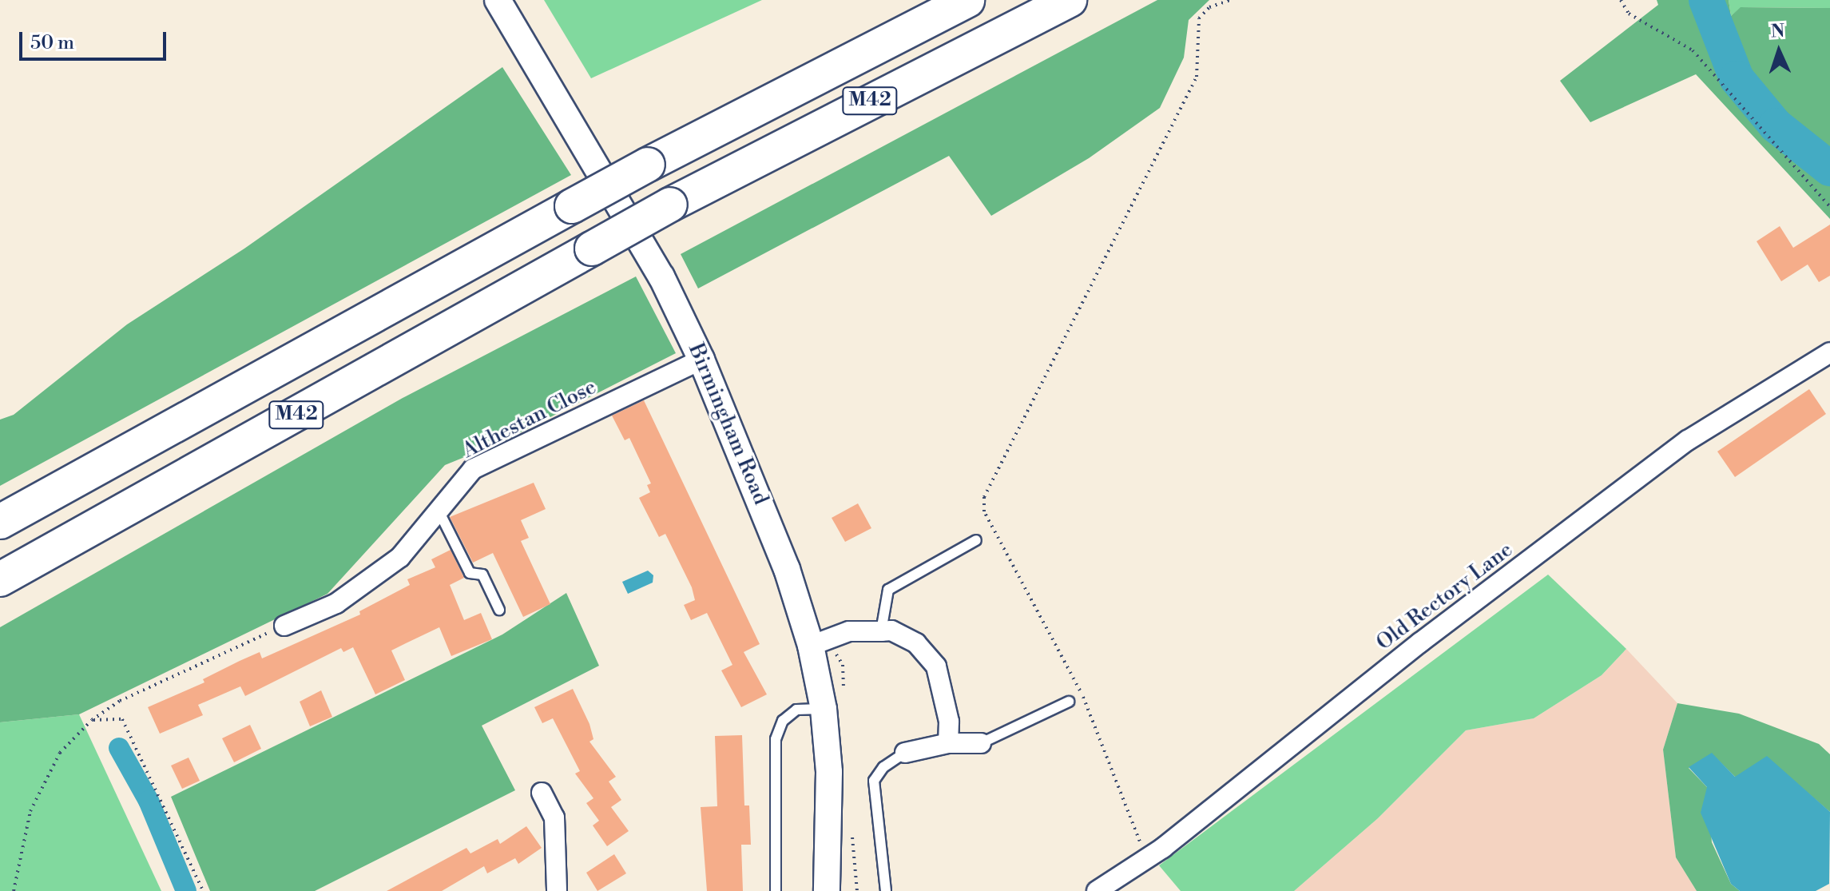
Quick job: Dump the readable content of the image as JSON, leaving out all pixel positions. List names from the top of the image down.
{
  "streets": {
    "highway": ["M42"],
    "main road": ["Birmingham Road"],
    "street": ["Althestan Close", "Old Rectory Lane"]
  },
  "crossings": [
    ["Althestan Close", "Birmingham Road"]
  ],
  "scale_bar": "50 m",
  "north": "top"
}
